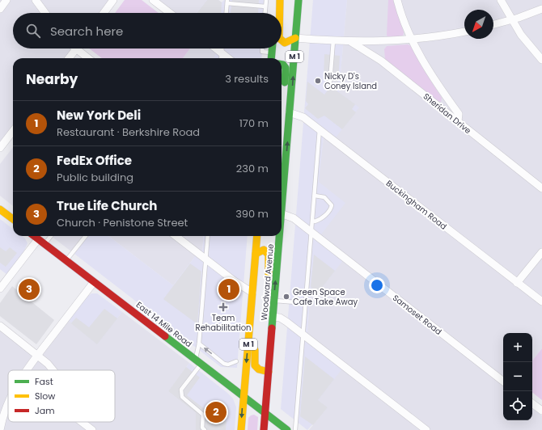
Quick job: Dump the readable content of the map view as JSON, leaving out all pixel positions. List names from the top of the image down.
{
  "streets": {
    "main road": ["M 1", "Woodward Avenue", "East 14 Mile Road"],
    "street": ["Sheridan Drive", "Buckingham Road", "Samoset Road"]
  },
  "crossings": [
    ["Buckingham Road", "Woodward Avenue"],
    ["Woodward Avenue", "East 14 Mile Road"]
  ],
  "places": {
    "other": ["Nicky D's Coney Island", "Green Space Cafe Take Away"],
    "health": ["Team Rehabilitation"]
  },
  "legend": ["Fast", "Slow", "Jam"],
  "north": "bottom left",
  "page": {
    "search": "Search here",
    "heading": ["Nearby", "3 results"],
    "list": [
      {
        "mark": "1",
        "name": "New York Deli",
        "note": "Restaurant · Berkshire Road",
        "value": "170 m"
      },
      {
        "mark": "2",
        "name": "FedEx Office",
        "note": "Public building",
        "value": "230 m"
      },
      {
        "mark": "3",
        "name": "True Life Church",
        "note": "Church · Penistone Street",
        "value": "390 m"
      }
    ],
    "pins": ["1", "3", "2"],
    "map_buttons": ["+", "−"]
  }
}
